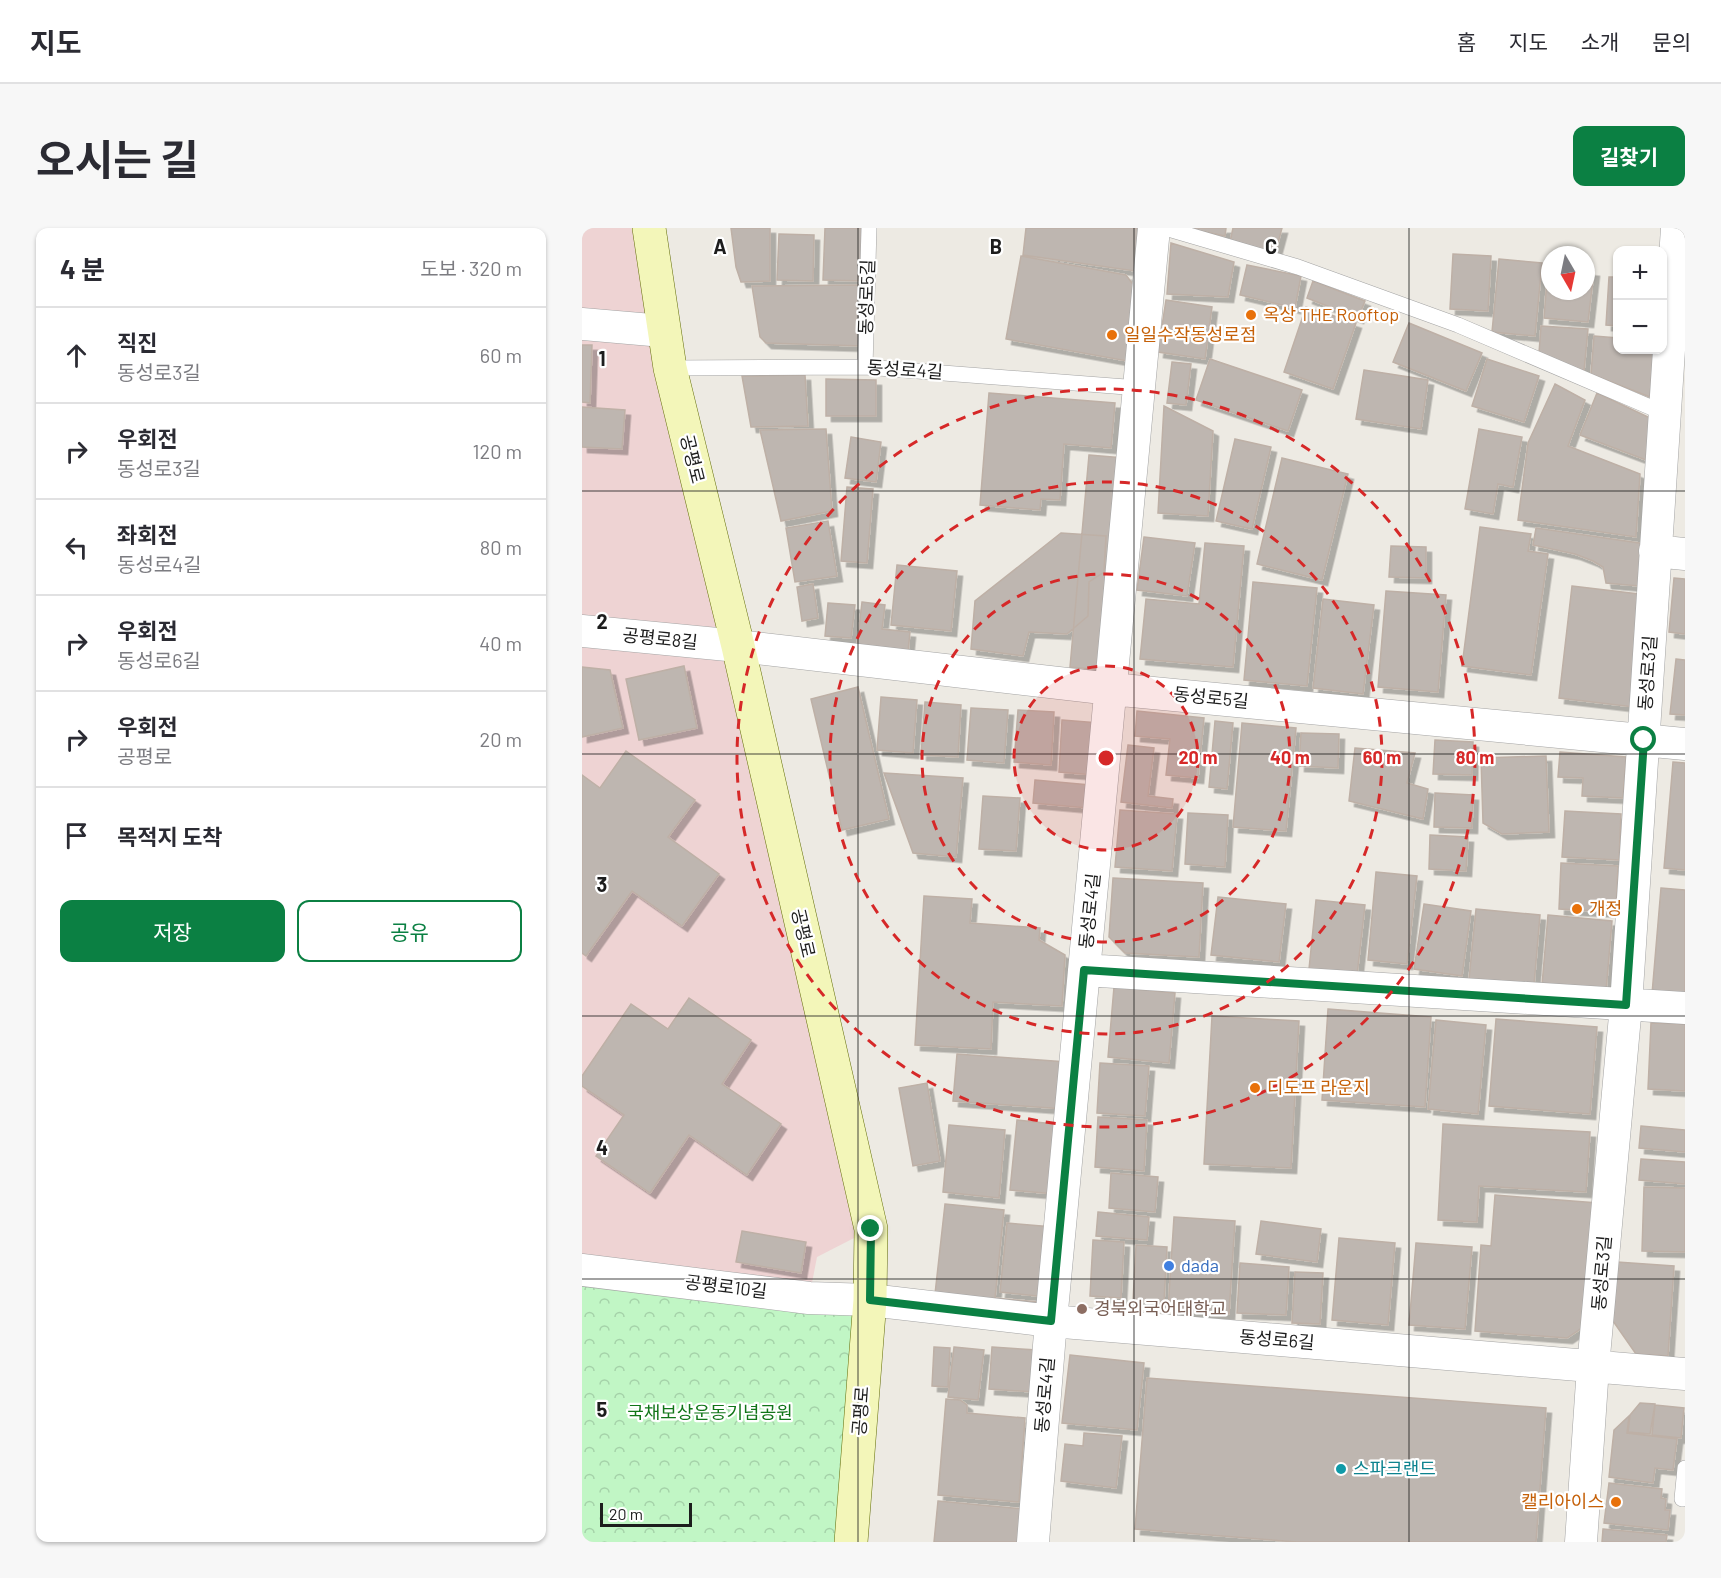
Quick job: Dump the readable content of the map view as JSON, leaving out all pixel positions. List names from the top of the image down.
{
  "streets": {
    "main road": ["공평로"],
    "street": [
      "동성로5길",
      "동성로4길",
      "공평로8길",
      "동성로3길",
      "공평로10길",
      "동성로6길"
    ]
  },
  "crossings": [
    ["동성로5길", "동성로4길"],
    ["동성로5길", "공평로"],
    ["동성로5길", "공평로8길"],
    ["동성로5길", "동성로3길"],
    ["동성로4길", "공평로"],
    ["동성로4길", "동성로6길"],
    ["공평로", "공평로8길"],
    ["공평로", "공평로10길"],
    ["공평로", "동성로6길"],
    ["동성로3길", "동성로6길"],
    ["공평로10길", "동성로6길"]
  ],
  "parks": ["국채보상운동기념공원"],
  "places": [
    "옥상 THE Rooftop",
    "일일수작동성로점",
    "개정",
    "디도프 라운지",
    "dada",
    "경북외국어대학교",
    "스파크랜드",
    "캘리아이스"
  ],
  "scale_bar": "20 m",
  "north": "bottom",
  "page": {
    "header": "지도",
    "nav": [
      "홈",
      "지도",
      "소개",
      "문의"
    ],
    "title": "오시는 길",
    "buttons": [
      "길찾기",
      ["저장", "공유"]
    ],
    "heading": ["4 분", "도보 · 320 m"],
    "map_buttons": ["+", "−"],
    "list": [
      ["직진", "동성로3길", "60 m"],
      ["우회전", "동성로3길", "120 m"],
      ["좌회전", "동성로4길", "80 m"],
      ["우회전", "동성로6길", "40 m"],
      ["우회전", "공평로", "20 m"],
      "목적지 도착"
    ],
    "scale": "20 m"
  },
  "grid": {
    "columns": ["A", "B", "C"],
    "rows": [
      "1",
      "2",
      "3",
      "4",
      "5"
    ]
  },
  "rings": [
    "20 m",
    "40 m",
    "60 m",
    "80 m"
  ]
}
